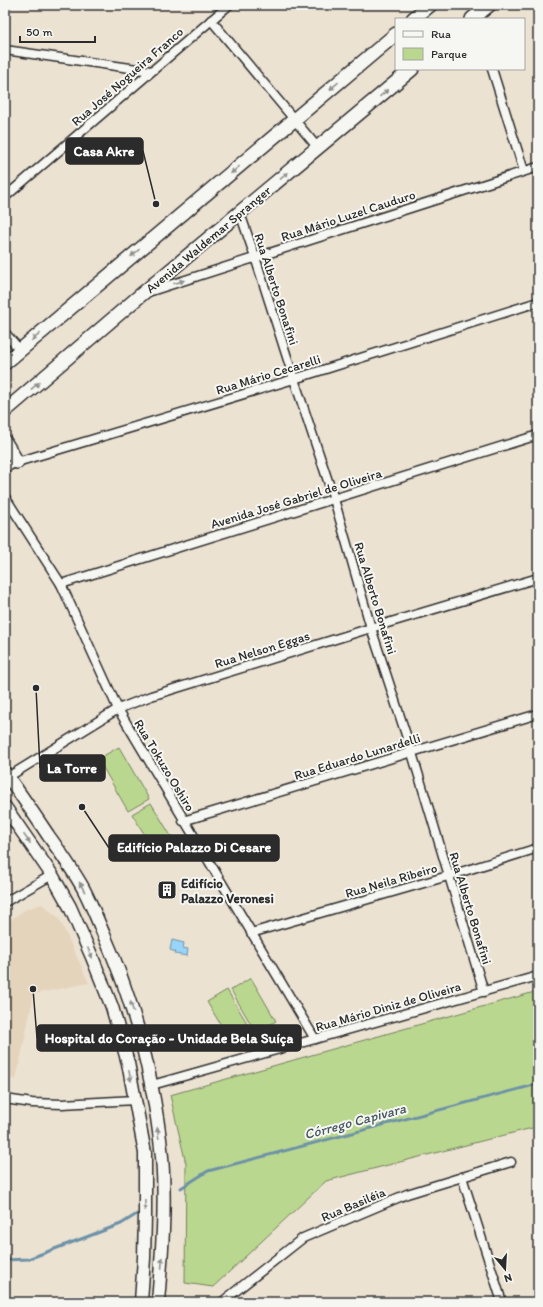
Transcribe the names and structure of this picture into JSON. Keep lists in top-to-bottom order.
{
  "streets": {
    "main road": ["Avenida Waldemar Spranger"],
    "street": [
      "Rua José Nogueira Franco",
      "Rua Mário Luzel Cauduro",
      "Rua Alberto Bonafini",
      "Rua Mário Cecarelli",
      "Avenida José Gabriel de Oliveira",
      "Rua Nelson Eggas",
      "Rua Eduardo Lunardelli",
      "Rua Tokuzo Oshiro",
      "Rua Neila Ribeiro",
      "Rua Mário Diniz de Oliveira",
      "Rua Basiléia"
    ]
  },
  "crossings": [
    ["Rua Mário Luzel Cauduro", "Avenida Waldemar Spranger"],
    ["Rua Mário Luzel Cauduro", "Rua Alberto Bonafini"],
    ["Avenida Waldemar Spranger", "Rua Alberto Bonafini"],
    ["Rua Alberto Bonafini", "Rua Mário Cecarelli"],
    ["Rua Alberto Bonafini", "Avenida José Gabriel de Oliveira"],
    ["Rua Alberto Bonafini", "Rua Nelson Eggas"],
    ["Rua Alberto Bonafini", "Rua Eduardo Lunardelli"],
    ["Rua Alberto Bonafini", "Rua Neila Ribeiro"],
    ["Rua Alberto Bonafini", "Rua Mário Diniz de Oliveira"],
    ["Avenida José Gabriel de Oliveira", "Rua Tokuzo Oshiro"],
    ["Rua Nelson Eggas", "Rua Tokuzo Oshiro"],
    ["Rua Eduardo Lunardelli", "Rua Tokuzo Oshiro"],
    ["Rua Tokuzo Oshiro", "Rua Neila Ribeiro"],
    ["Rua Tokuzo Oshiro", "Rua Mário Diniz de Oliveira"]
  ],
  "water": ["Córrego Capivara"],
  "places": {
    "other": [
      "Casa Akre",
      "La Torre",
      "Edifício Palazzo Di Cesare",
      "Hospital do Coração - Unidade Bela Suíça"
    ],
    "building": ["Edifício Palazzo Veronesi"]
  },
  "legend": ["Rua", "Parque"],
  "scale_bar": "50 m",
  "north": "bottom"
}
